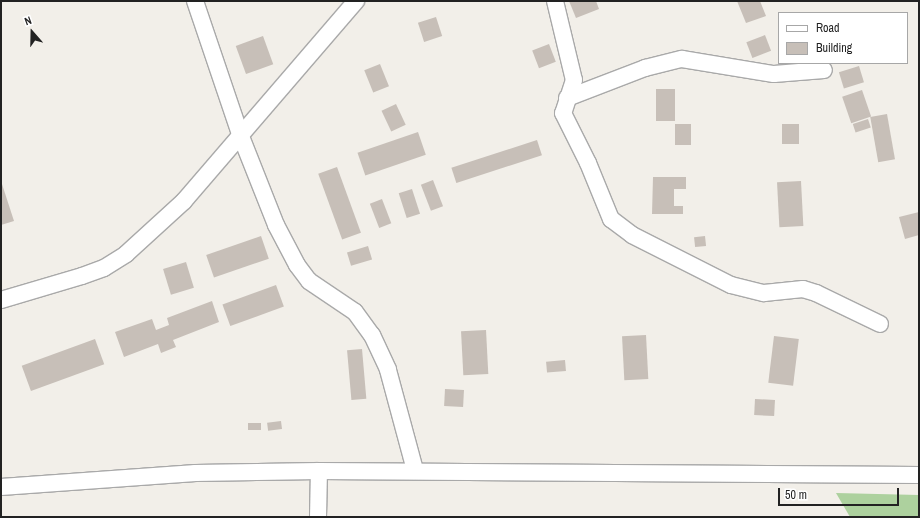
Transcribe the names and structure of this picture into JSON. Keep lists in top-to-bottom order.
{
  "legend": ["Road", "Building"],
  "scale_bar": "50 m",
  "north": "top"
}
